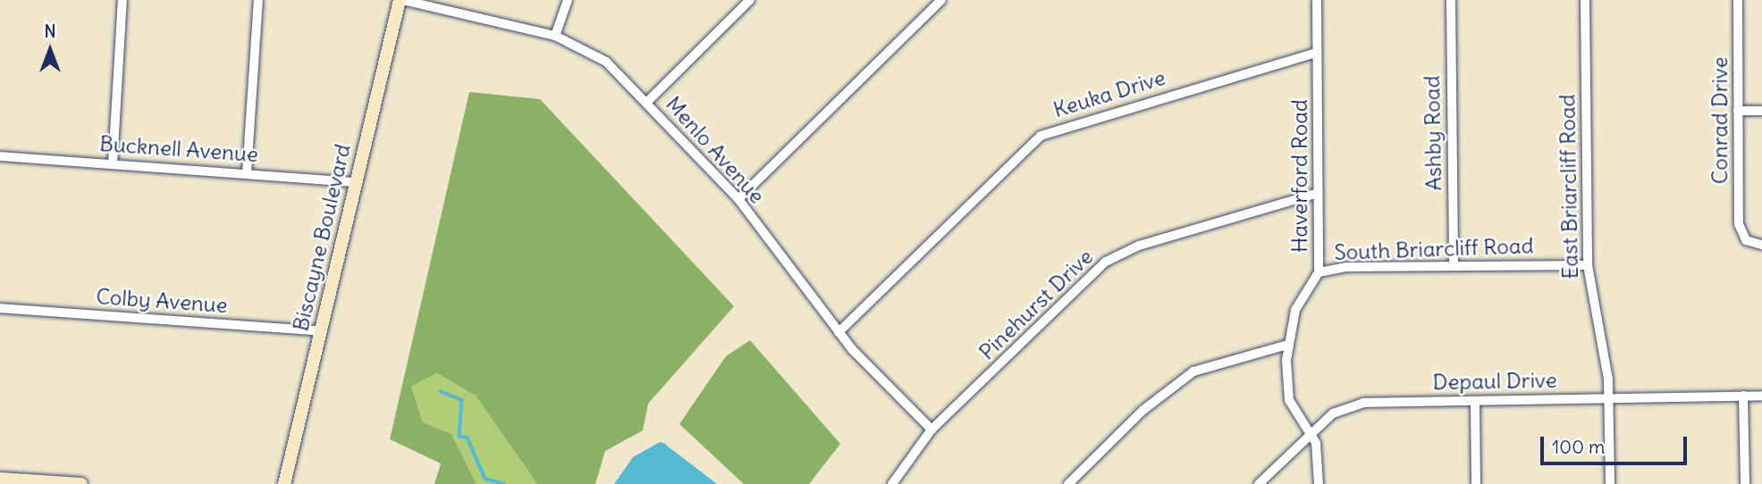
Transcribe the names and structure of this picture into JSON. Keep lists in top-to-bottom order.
{
  "streets": {
    "street": [
      "Keuka Drive",
      "Conrad Drive",
      "Ashby Road",
      "Bucknell Avenue",
      "Menlo Avenue",
      "Haverford Road",
      "East Briarcliff Road",
      "Biscayne Boulevard",
      "South Briarcliff Road",
      "Colby Avenue",
      "Pinehurst Drive",
      "Depaul Drive"
    ]
  },
  "crossings": [
    ["Keuka Drive", "Menlo Avenue"],
    ["Keuka Drive", "Haverford Road"],
    ["Ashby Road", "South Briarcliff Road"],
    ["Bucknell Avenue", "Biscayne Boulevard"],
    ["Menlo Avenue", "Biscayne Boulevard"],
    ["Menlo Avenue", "Pinehurst Drive"],
    ["Haverford Road", "South Briarcliff Road"],
    ["Haverford Road", "Pinehurst Drive"],
    ["Haverford Road", "Depaul Drive"],
    ["East Briarcliff Road", "South Briarcliff Road"],
    ["East Briarcliff Road", "Depaul Drive"],
    ["Biscayne Boulevard", "Colby Avenue"]
  ],
  "scale_bar": "100 m",
  "north": "top"
}
